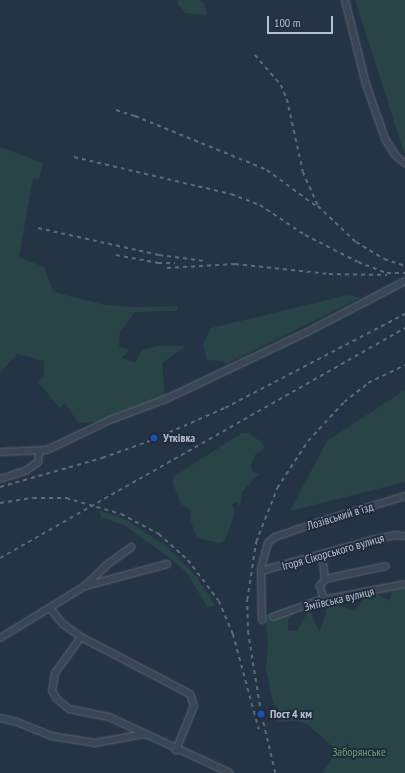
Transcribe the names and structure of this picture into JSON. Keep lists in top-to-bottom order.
{
  "streets": {
    "street": ["Лозівський в'їзд", "Ігоря Сікорського вулиця", "Зміївська вулиця"]
  },
  "crossings": [
    ["Лозівський в'їзд", "Ігоря Сікорського вулиця"]
  ],
  "parks": ["Заборянське"],
  "places": ["Уткiвка", "Пост 4 км"],
  "scale_bar": "100 m"
}
